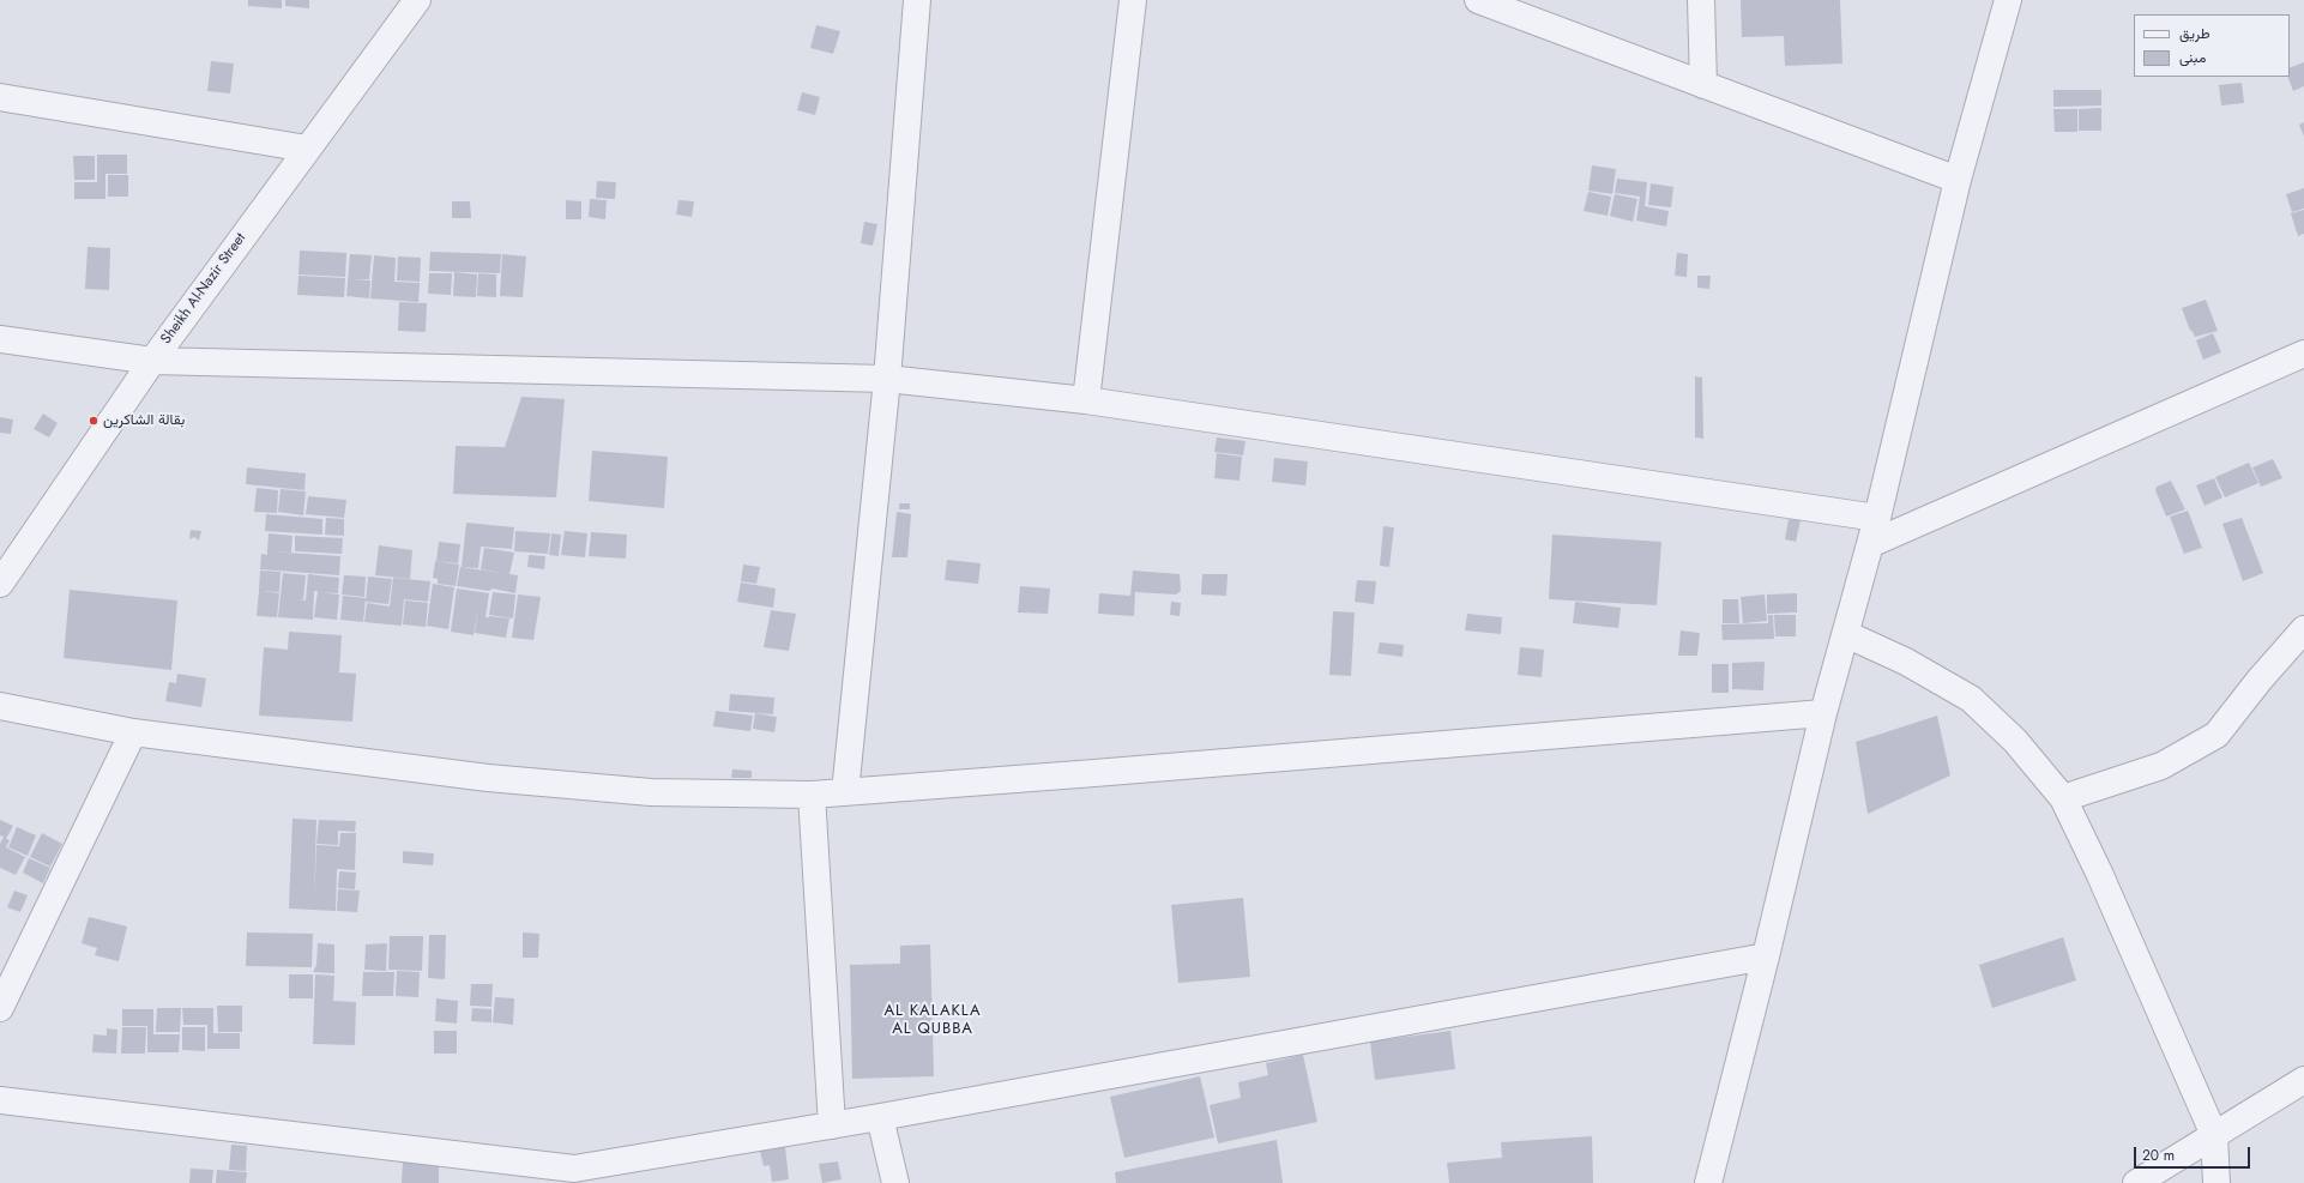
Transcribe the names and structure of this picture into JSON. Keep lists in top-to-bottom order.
{
  "streets": {
    "street": ["Sheikh Al-Nazir Street"]
  },
  "districts": ["AL KALAKLA AL QUBBA"],
  "places": ["بقالة الشاكرين"],
  "legend": ["طريق", "مبنى"],
  "scale_bar": "20 m"
}
